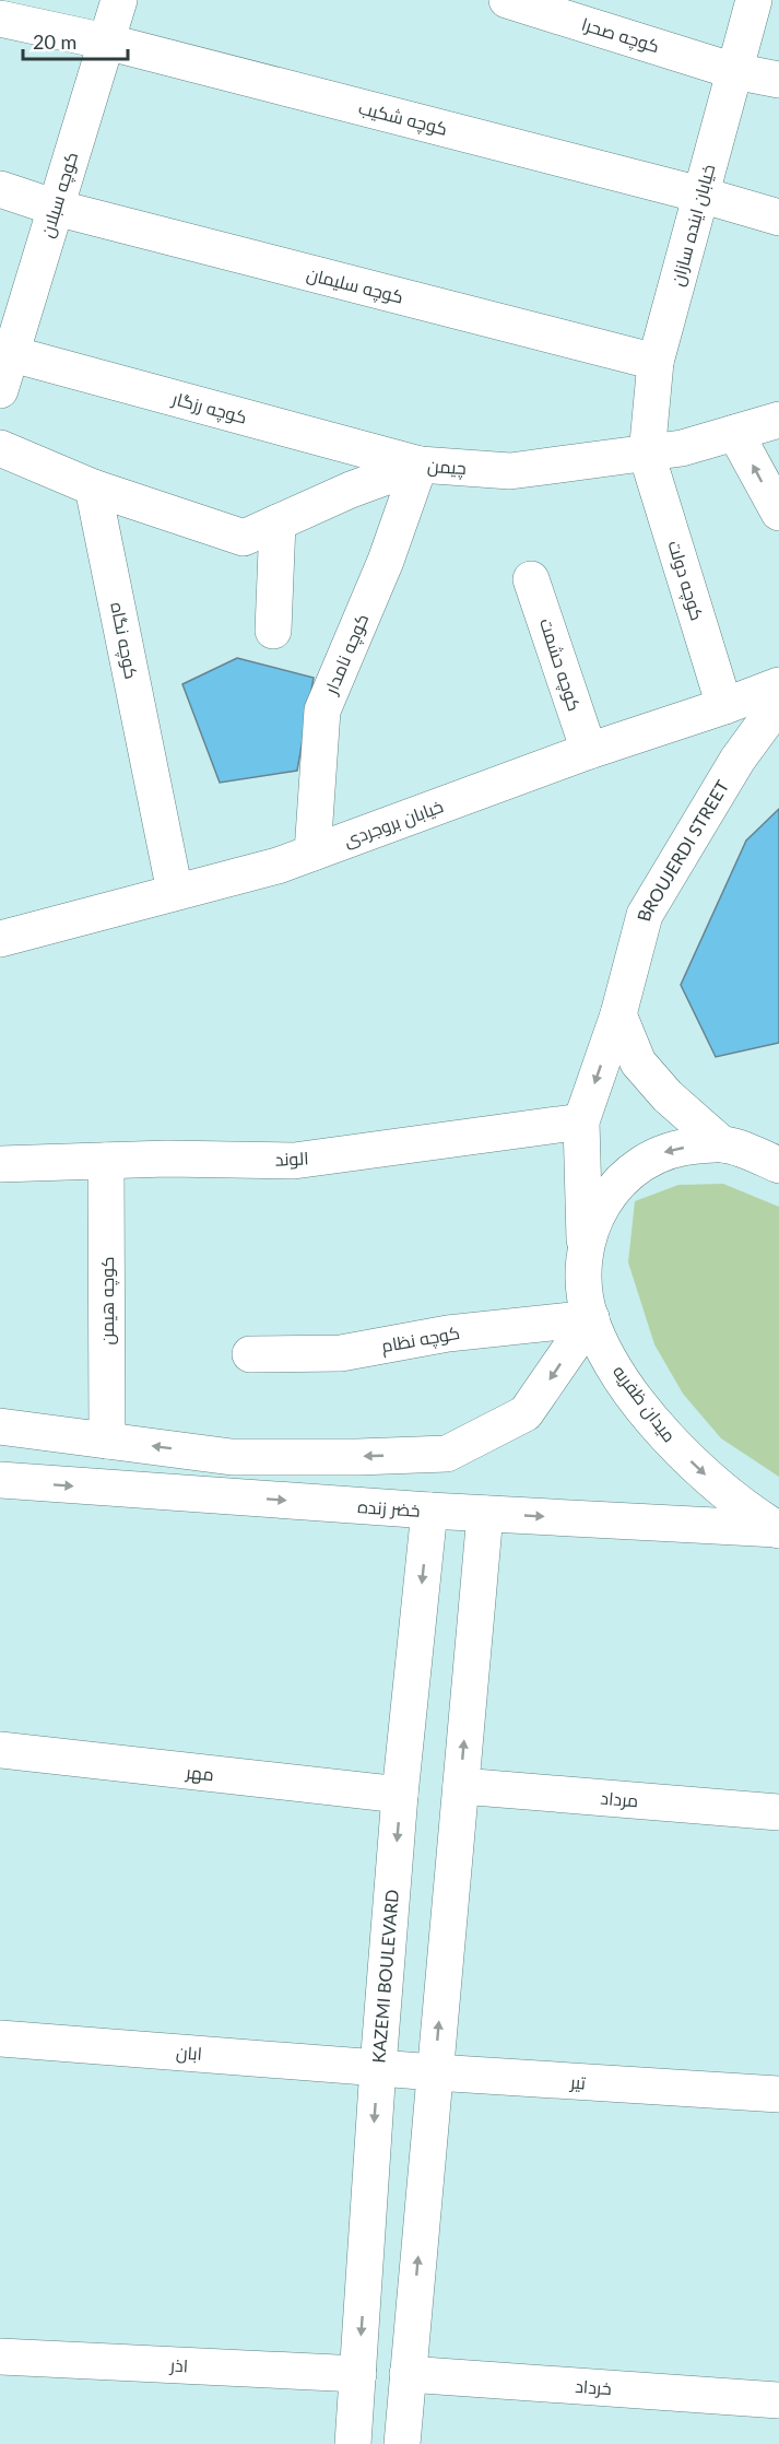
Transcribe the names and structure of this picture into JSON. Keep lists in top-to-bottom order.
{
  "streets": {
    "street": [
      "کوچه صحرا",
      "کوچه شکیب",
      "کوچه سبلان",
      "خیابان اینده سازان",
      "کوچه سلیمان",
      "کوچه رزگار",
      "چیمن",
      "کوچه دولت",
      "کوچه نگاه",
      "کوچه نامدار",
      "کوچه حشمت",
      "خیابان بروجردی",
      "BROUJERDI STREET",
      "الوند",
      "کوچه هیمن",
      "کوچه نظام",
      "میدان ظفریه",
      "خضر زنده",
      "مهر",
      "مرداد",
      "KAZEMI BOULEVARD",
      "ابان",
      "تیر",
      "اذر",
      "خرداد"
    ]
  },
  "crossings": [
    ["کوچه صحرا", "خیابان اینده سازان"],
    ["کوچه شکیب", "کوچه سبلان"],
    ["کوچه شکیب", "خیابان اینده سازان"],
    ["کوچه سبلان", "کوچه سلیمان"],
    ["کوچه سبلان", "کوچه رزگار"],
    ["خیابان اینده سازان", "کوچه سلیمان"],
    ["خیابان اینده سازان", "چیمن"],
    ["خیابان اینده سازان", "کوچه دولت"],
    ["کوچه رزگار", "چیمن"],
    ["کوچه رزگار", "کوچه نامدار"],
    ["چیمن", "کوچه دولت"],
    ["چیمن", "کوچه نگاه"],
    ["چیمن", "کوچه نامدار"],
    ["کوچه دولت", "خیابان بروجردی"],
    ["کوچه نگاه", "خیابان بروجردی"],
    ["کوچه نامدار", "خیابان بروجردی"],
    ["کوچه حشمت", "خیابان بروجردی"],
    ["BROUJERDI STREET", "الوند"],
    ["الوند", "کوچه هیمن"],
    ["کوچه نظام", "میدان ظفریه"],
    ["میدان ظفریه", "خضر زنده"],
    ["خضر زنده", "KAZEMI BOULEVARD"],
    ["مهر", "KAZEMI BOULEVARD"],
    ["KAZEMI BOULEVARD", "ابان"],
    ["KAZEMI BOULEVARD", "تیر"],
    ["KAZEMI BOULEVARD", "اذر"],
    ["ابان", "تیر"]
  ],
  "one_way": ["خضر زنده"],
  "scale_bar": "20 m"
}
